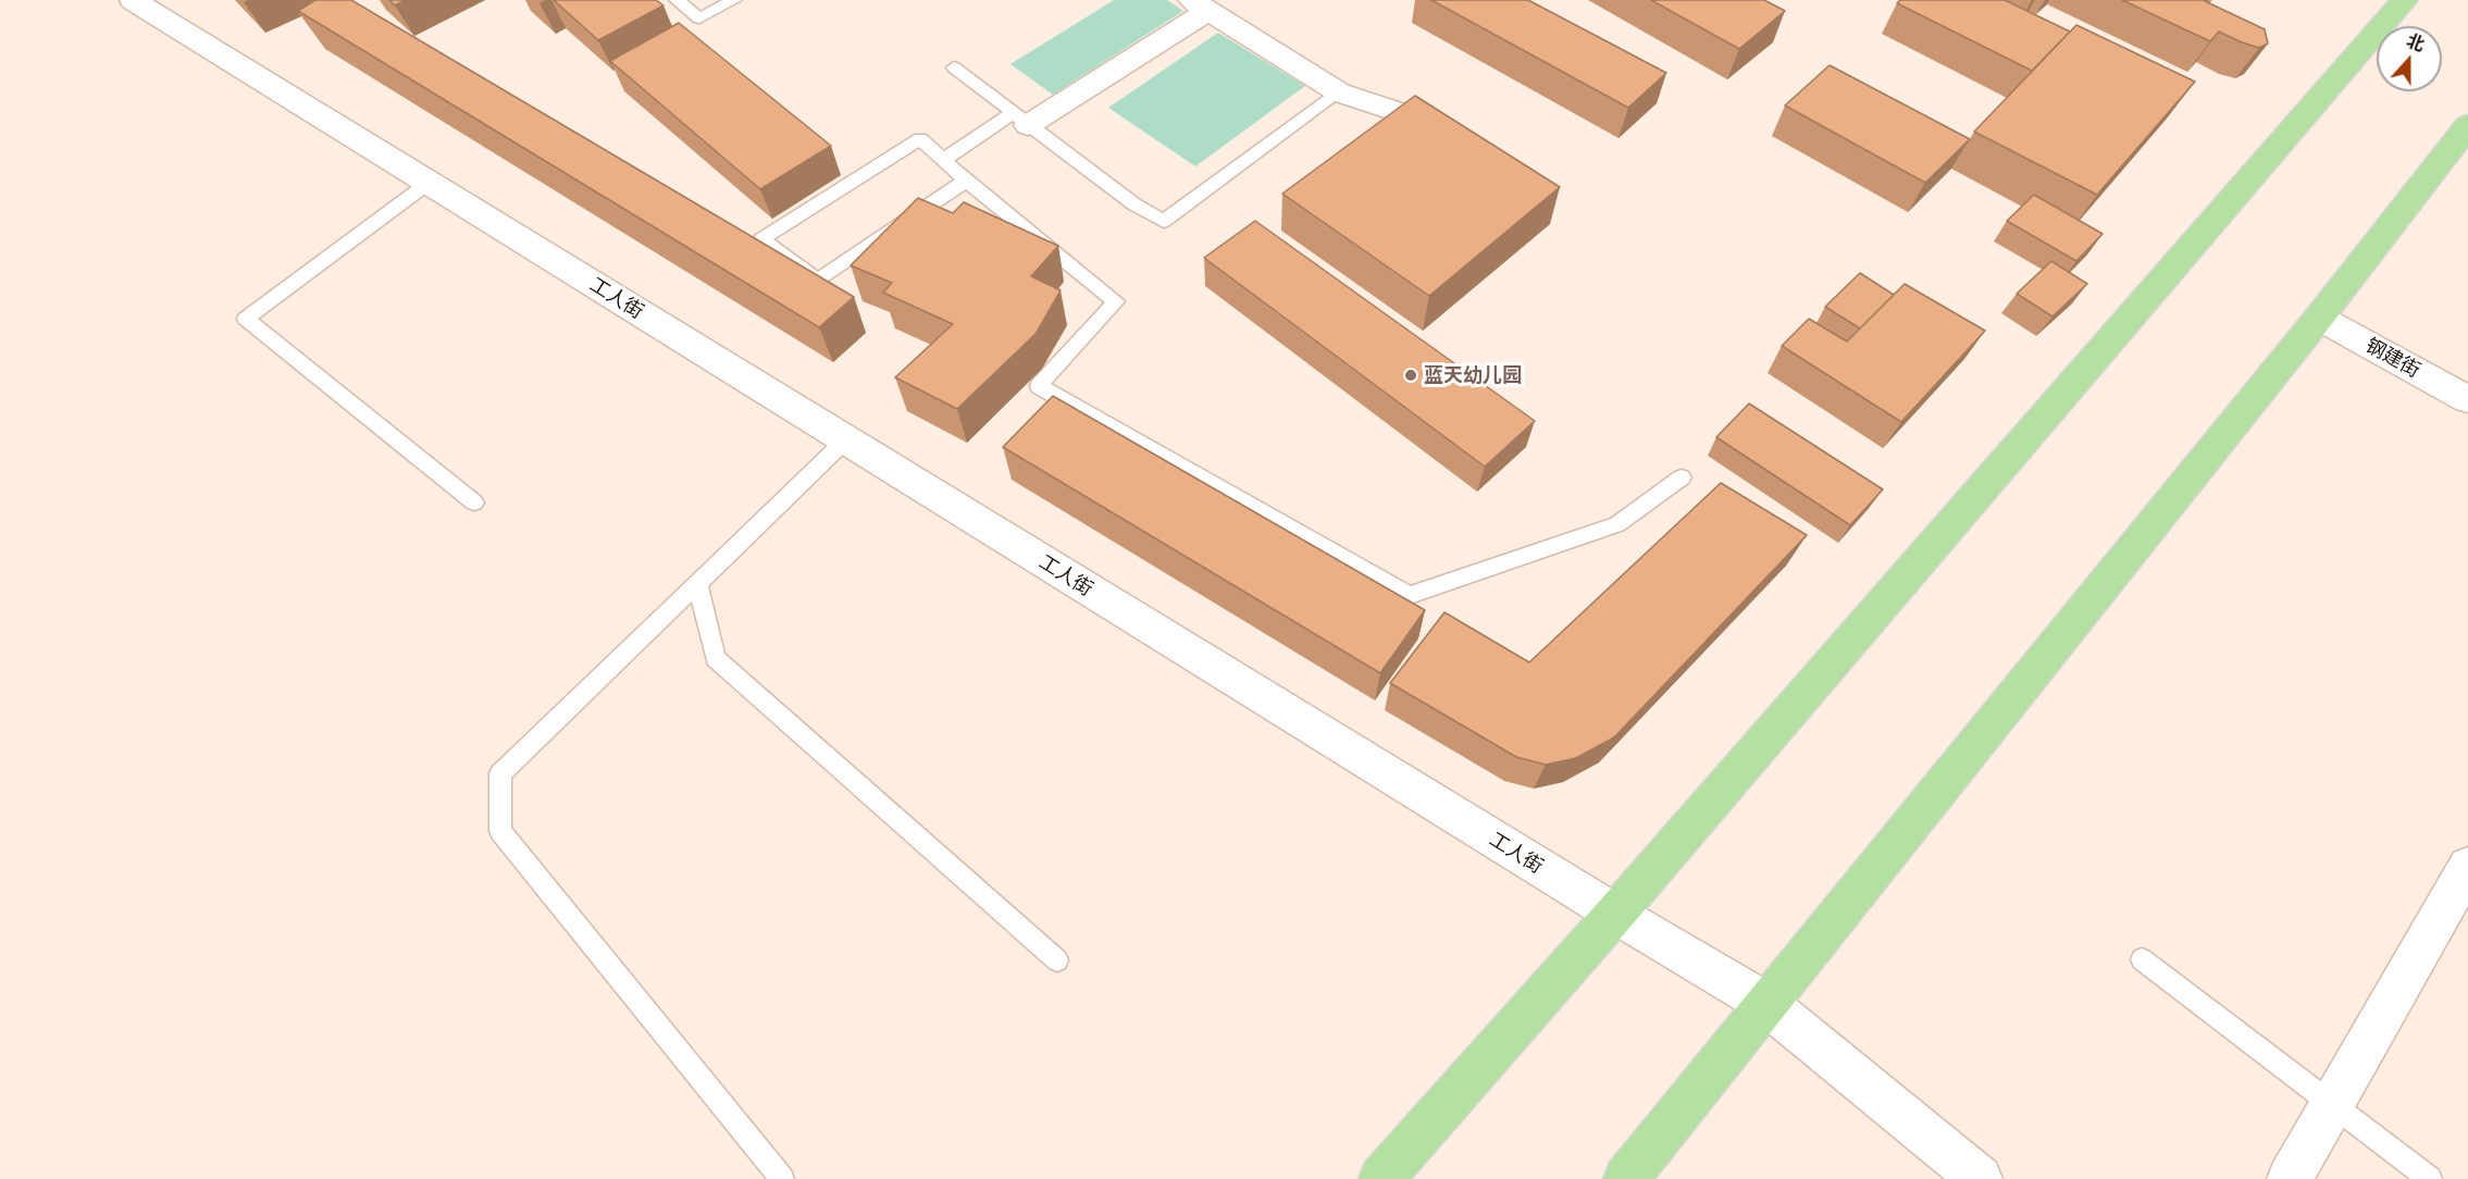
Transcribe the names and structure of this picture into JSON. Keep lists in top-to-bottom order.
{
  "streets": {
    "street": ["工人街", "钢建街"]
  },
  "places": ["蓝天幼儿园"],
  "north": "top"
}
